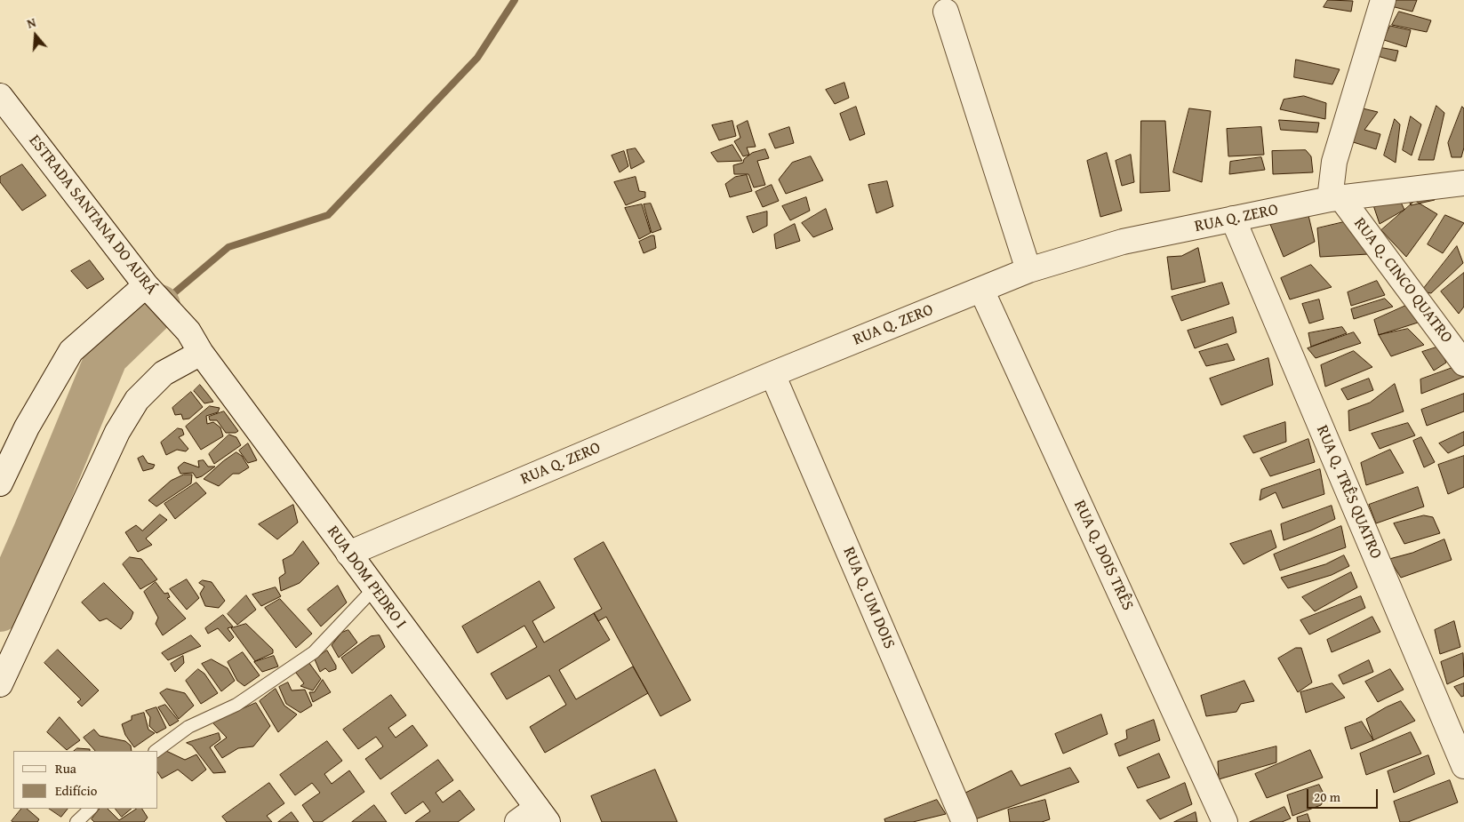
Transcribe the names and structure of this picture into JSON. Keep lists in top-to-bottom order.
{
  "streets": {
    "street": [
      "ESTRADA SANTANA DO AURÁ",
      "RUA Q. ZERO",
      "RUA Q. CINCO QUATRO",
      "RUA Q. TRÊS QUATRO",
      "RUA Q. DOIS TRÊS",
      "RUA DOM PEDRO I",
      "RUA Q. UM DOIS"
    ]
  },
  "crossings": [
    ["ESTRADA SANTANA DO AURÁ", "RUA DOM PEDRO I"],
    ["RUA Q. ZERO", "RUA Q. CINCO QUATRO"],
    ["RUA Q. ZERO", "RUA Q. TRÊS QUATRO"],
    ["RUA Q. ZERO", "RUA Q. DOIS TRÊS"],
    ["RUA Q. ZERO", "RUA DOM PEDRO I"],
    ["RUA Q. ZERO", "RUA Q. UM DOIS"]
  ],
  "legend": ["Rua", "Edifício"],
  "scale_bar": "20 m",
  "north": "top"
}
